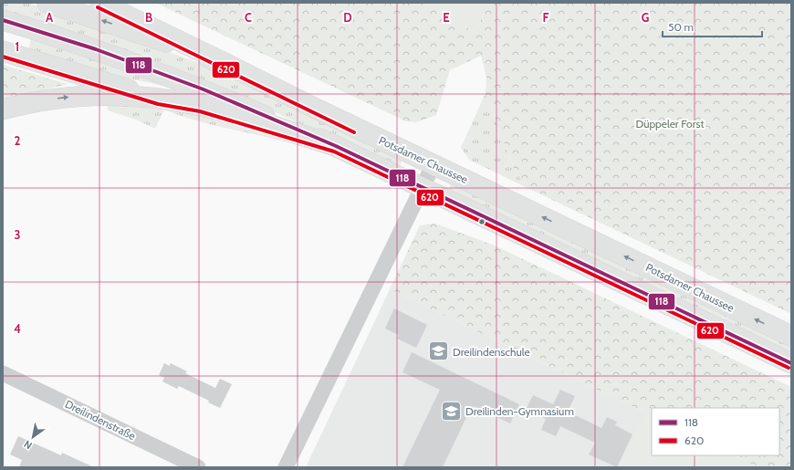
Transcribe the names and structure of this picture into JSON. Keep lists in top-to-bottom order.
{
  "streets": {
    "main road": ["Potsdamer Chaussee"],
    "street": ["Dreilindenstraße"]
  },
  "parks": ["Düppeler Forst"],
  "places": {
    "school or university": ["Dreilindenschule", "Dreilinden-Gymnasium"]
  },
  "lines": ["transit line 620", "transit line 118"],
  "legend": ["118", "620"],
  "scale_bar": "50 m",
  "north": "bottom left",
  "grid": {
    "columns": [
      "A",
      "B",
      "C",
      "D",
      "E",
      "F",
      "G"
    ],
    "rows": [
      "1",
      "2",
      "3",
      "4"
    ]
  }
}
